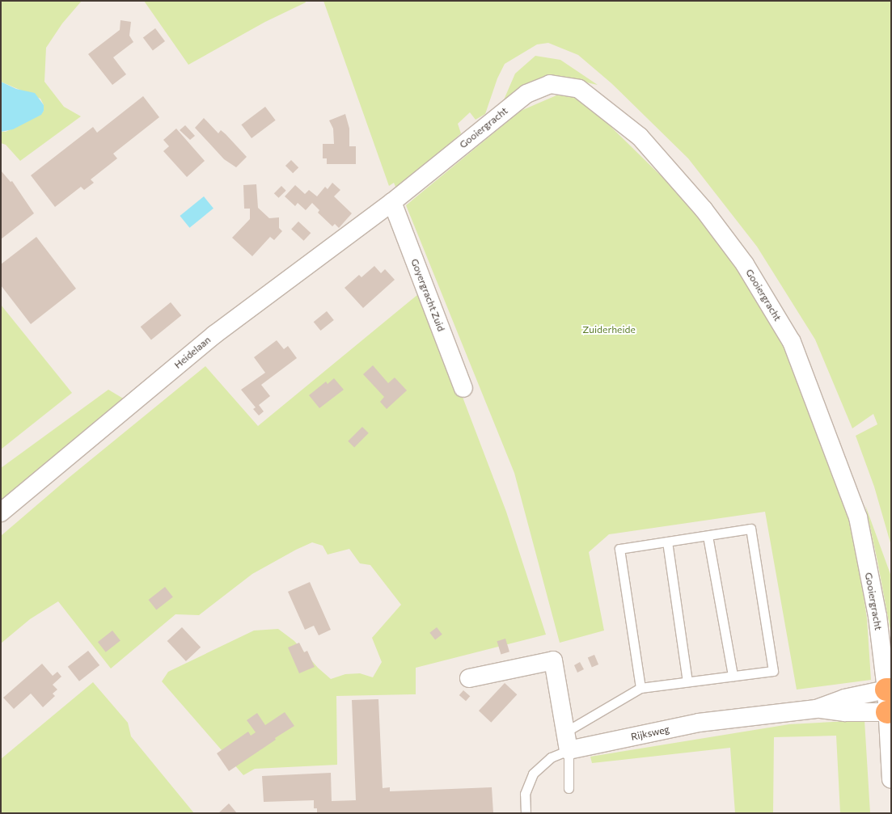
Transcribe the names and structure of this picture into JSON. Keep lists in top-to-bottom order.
{
  "streets": {
    "street": [
      "Gooiergracht",
      "Goyergracht Zuid",
      "Heidelaan",
      "Rijksweg"
    ]
  },
  "crossings": [
    ["Gooiergracht", "Goyergracht Zuid"],
    ["Gooiergracht", "Heidelaan"],
    ["Goyergracht Zuid", "Heidelaan"]
  ],
  "parks": ["Zuiderheide"]
}
